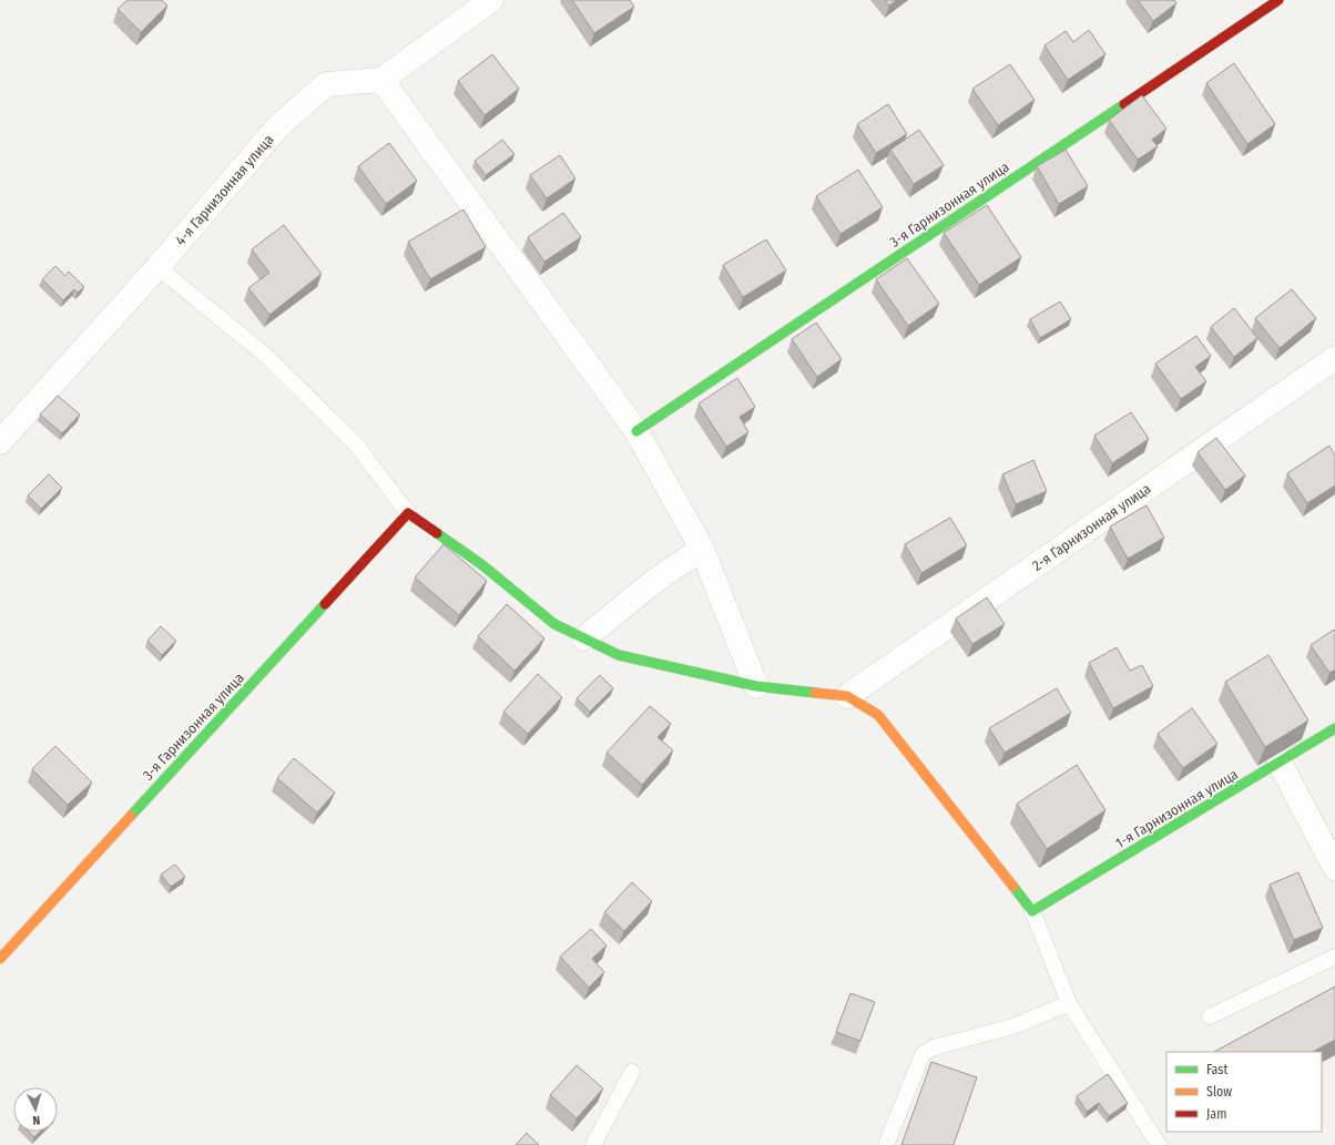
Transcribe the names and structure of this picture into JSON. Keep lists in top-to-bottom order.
{
  "streets": {
    "street": [
      "4-я Гарнизонная улица",
      "3-я Гарнизонная улица",
      "2-я Гарнизонная улица",
      "1-я Гарнизонная улица"
    ]
  },
  "legend": ["Fast", "Slow", "Jam"],
  "north": "bottom"
}
